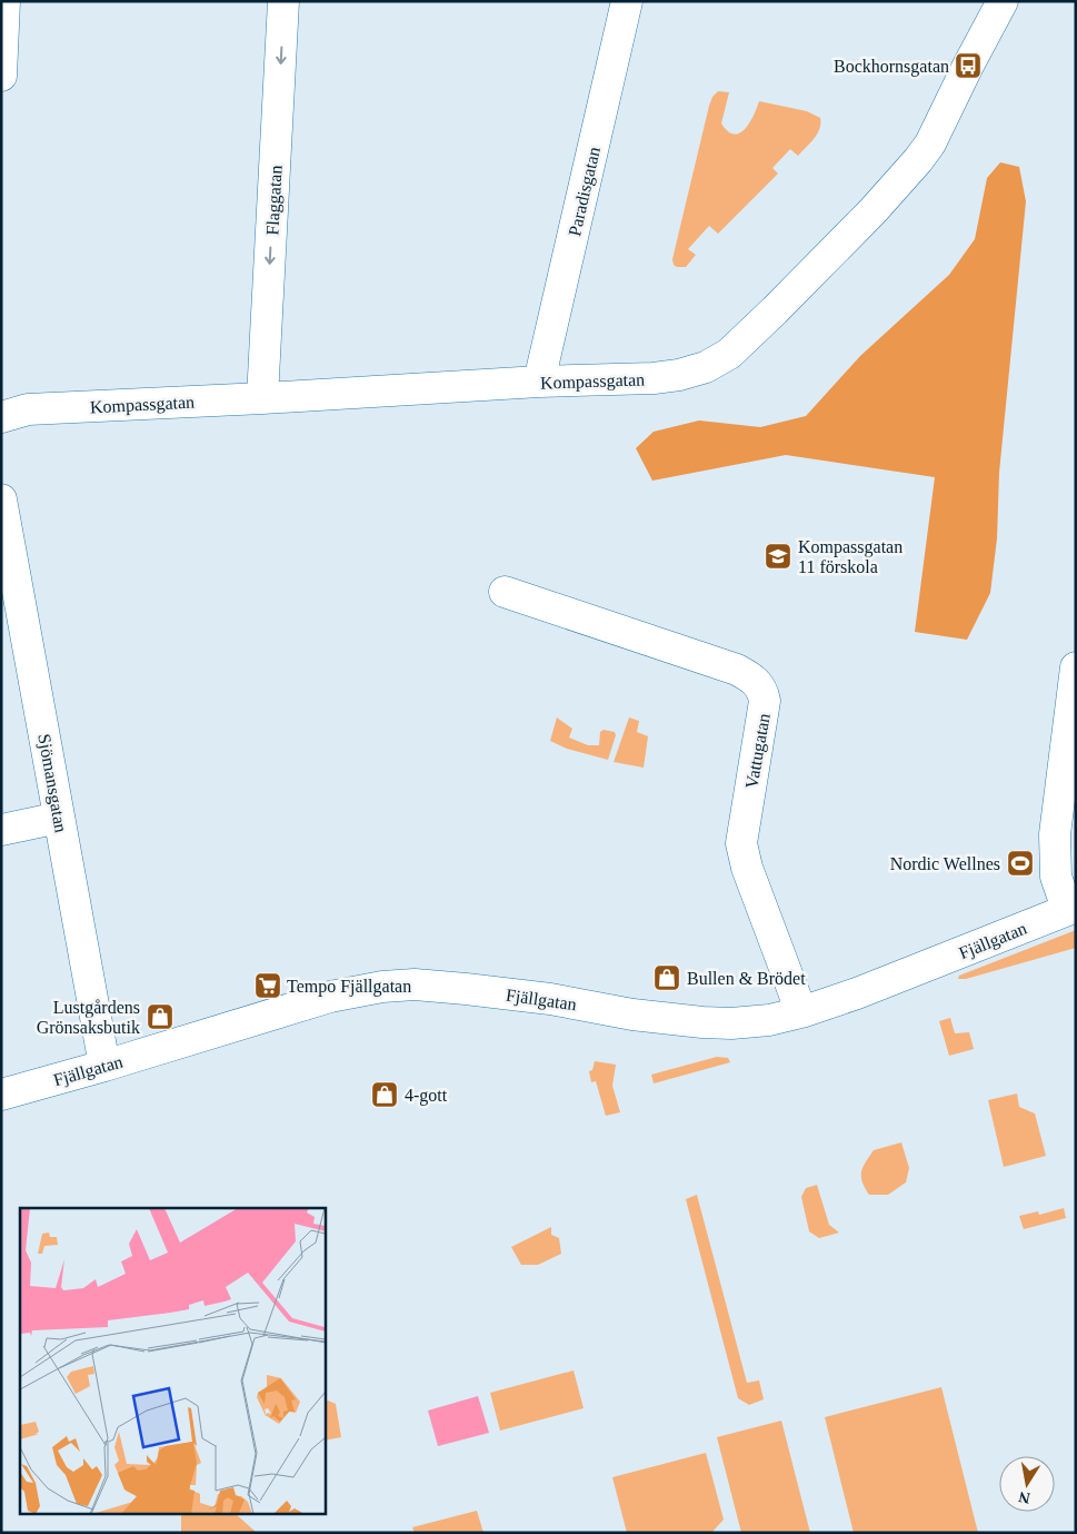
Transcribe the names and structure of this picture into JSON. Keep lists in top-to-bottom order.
{
  "streets": {
    "street": [
      "Paradisgatan",
      "Flaggatan",
      "Kompassgatan",
      "Vattugatan",
      "Sjömansgatan",
      "Fjällgatan"
    ]
  },
  "crossings": [
    ["Paradisgatan", "Kompassgatan"],
    ["Flaggatan", "Kompassgatan"],
    ["Vattugatan", "Fjällgatan"],
    ["Sjömansgatan", "Fjällgatan"]
  ],
  "one_way": ["Flaggatan"],
  "places": {
    "bus stop": ["Bockhornsgatan"],
    "school or university": ["Kompassgatan 11 förskola"],
    "sports": ["Nordic Wellnes"],
    "shop": ["Bullen & Brödet", "Lustgårdens Grönsaksbutik", "4-gott"],
    "supermarket": ["Tempo Fjällgatan"]
  },
  "north": "bottom"
}
